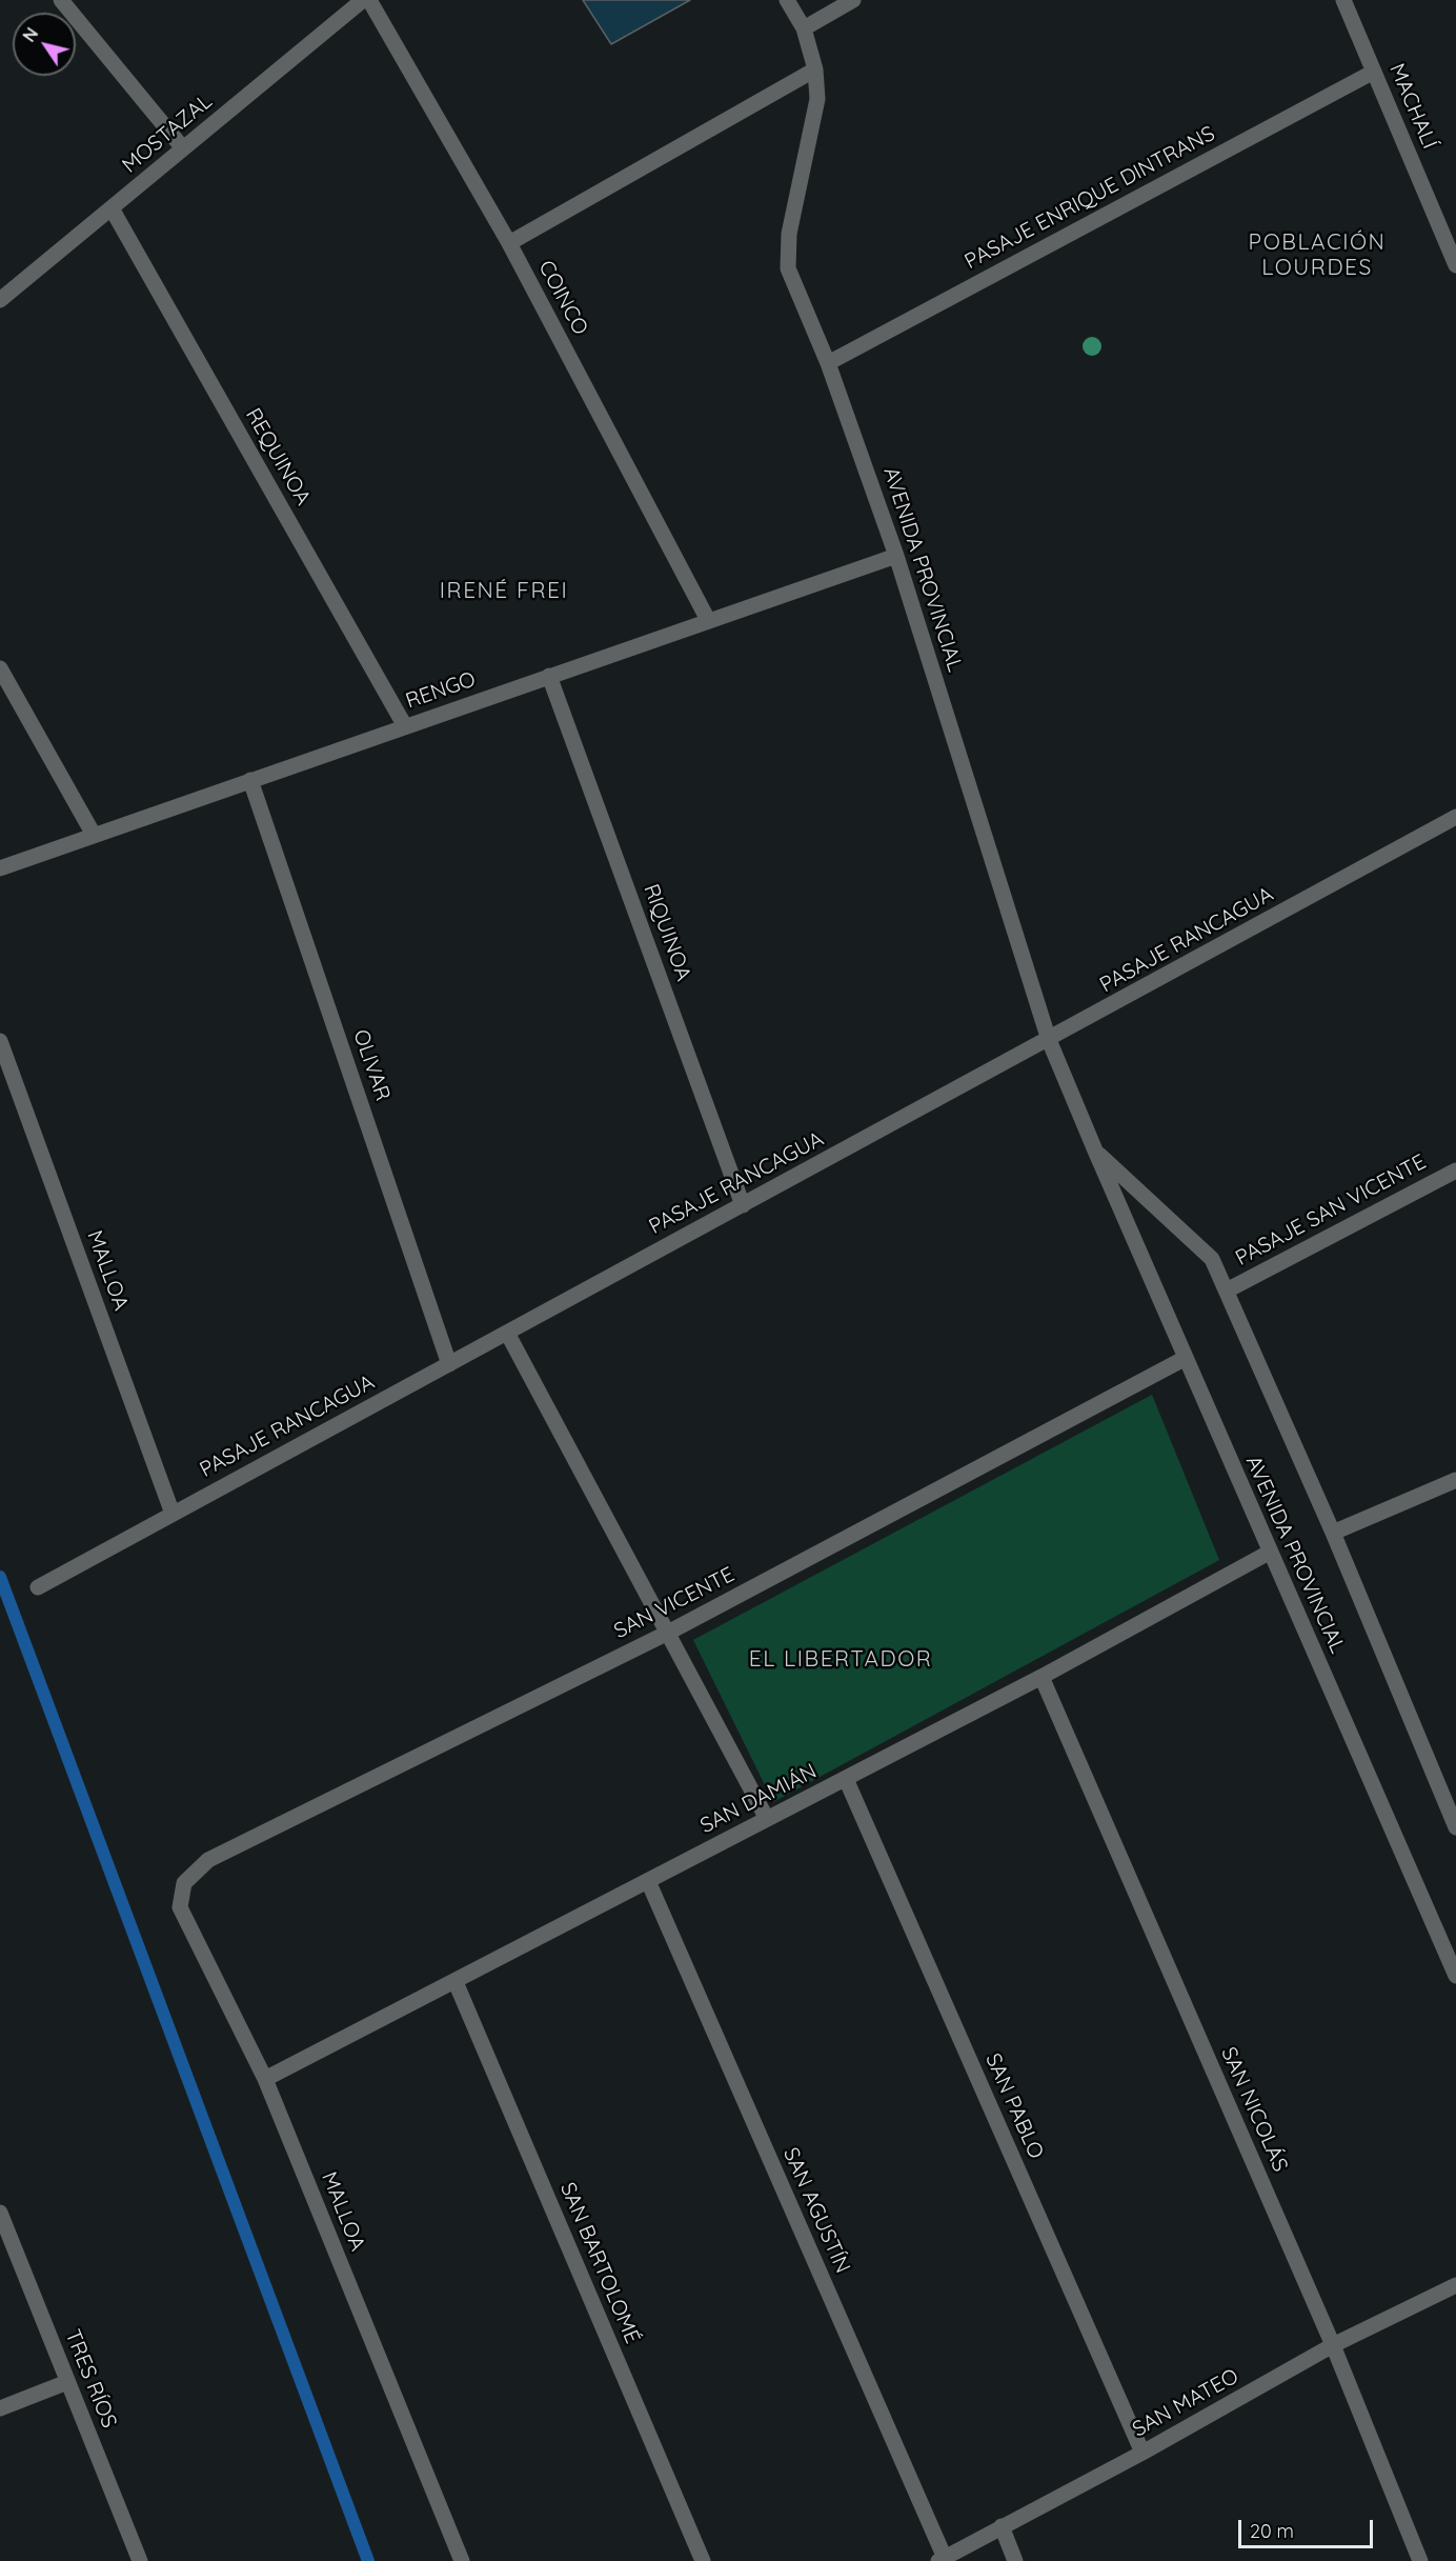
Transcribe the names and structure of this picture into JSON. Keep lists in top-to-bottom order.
{
  "streets": {
    "street": [
      "MACHALÍ",
      "MOSTAZAL",
      "PASAJE ENRIQUE DINTRANS",
      "COINCO",
      "REQUINOA",
      "AVENIDA PROVINCIAL",
      "RENGO",
      "RIQUINOA",
      "PASAJE RANCAGUA",
      "OLIVAR",
      "PASAJE SAN VICENTE",
      "MALLOA",
      "SAN VICENTE",
      "SAN DAMIÁN",
      "SAN PABLO",
      "SAN NICOLÁS",
      "SAN AGUSTÍN",
      "SAN BARTOLOMÉ",
      "TRES RÍOS",
      "SAN MATEO"
    ]
  },
  "crossings": [
    ["MACHALÍ", "PASAJE ENRIQUE DINTRANS"],
    ["MOSTAZAL", "REQUINOA"],
    ["PASAJE ENRIQUE DINTRANS", "AVENIDA PROVINCIAL"],
    ["COINCO", "RENGO"],
    ["REQUINOA", "RENGO"],
    ["AVENIDA PROVINCIAL", "RENGO"],
    ["AVENIDA PROVINCIAL", "PASAJE RANCAGUA"],
    ["AVENIDA PROVINCIAL", "PASAJE SAN VICENTE"],
    ["AVENIDA PROVINCIAL", "SAN VICENTE"],
    ["AVENIDA PROVINCIAL", "SAN DAMIÁN"],
    ["RENGO", "RIQUINOA"],
    ["RENGO", "OLIVAR"],
    ["RIQUINOA", "PASAJE RANCAGUA"],
    ["PASAJE RANCAGUA", "OLIVAR"],
    ["PASAJE RANCAGUA", "MALLOA"],
    ["MALLOA", "SAN VICENTE"],
    ["MALLOA", "SAN DAMIÁN"],
    ["SAN DAMIÁN", "SAN PABLO"],
    ["SAN DAMIÁN", "SAN NICOLÁS"],
    ["SAN DAMIÁN", "SAN AGUSTÍN"],
    ["SAN DAMIÁN", "SAN BARTOLOMÉ"],
    ["SAN PABLO", "SAN MATEO"],
    ["SAN NICOLÁS", "SAN MATEO"],
    ["SAN AGUSTÍN", "SAN MATEO"]
  ],
  "districts": ["POBLACIÓN LOURDES", "IRENÉ FREI", "EL LIBERTADOR"],
  "scale_bar": "20 m",
  "north": "top left"
}
